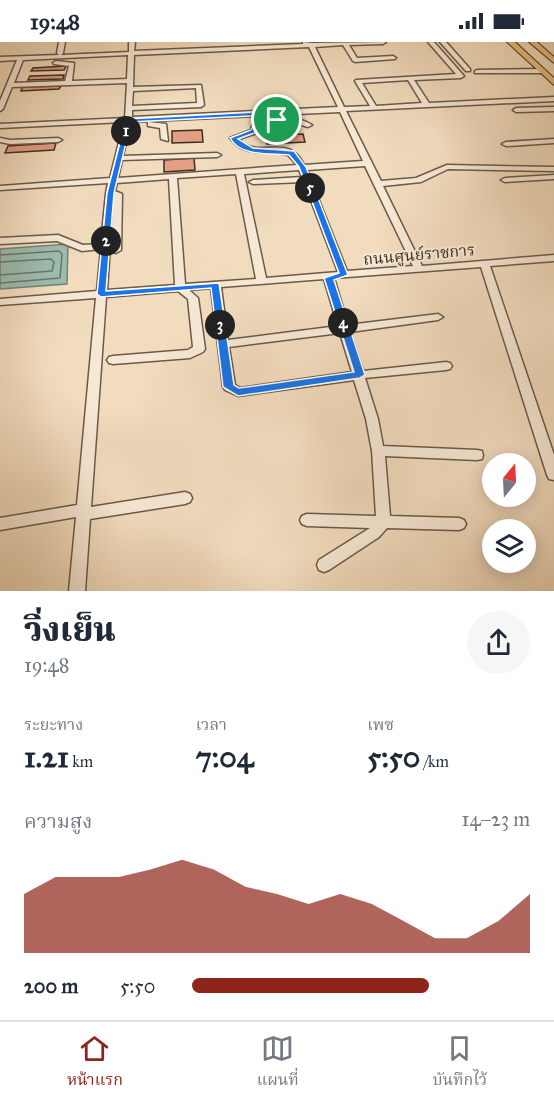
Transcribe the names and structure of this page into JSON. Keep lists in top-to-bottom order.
{
  "streets": {
    "street": ["ถนนศูนย์ราชการ"]
  },
  "north": "top",
  "page": {
    "status": "19:48",
    "pins": [
      "1",
      "5",
      "2",
      "4",
      "3"
    ],
    "heading": ["วิ่งเย็น", "19:48"],
    "stats": [
      ["ระยะทาง", "1.21 km"],
      ["เวลา", "7:04"],
      ["เพซ", "5:50 /km"]
    ],
    "chart": ["ความสูง", "14–23 m"],
    "list": [
      {
        "name": "200 m",
        "note": "5:50"
      }
    ],
    "tabs": ["หน้าแรก", "แผนที่", "บันทึกไว้"]
  }
}
